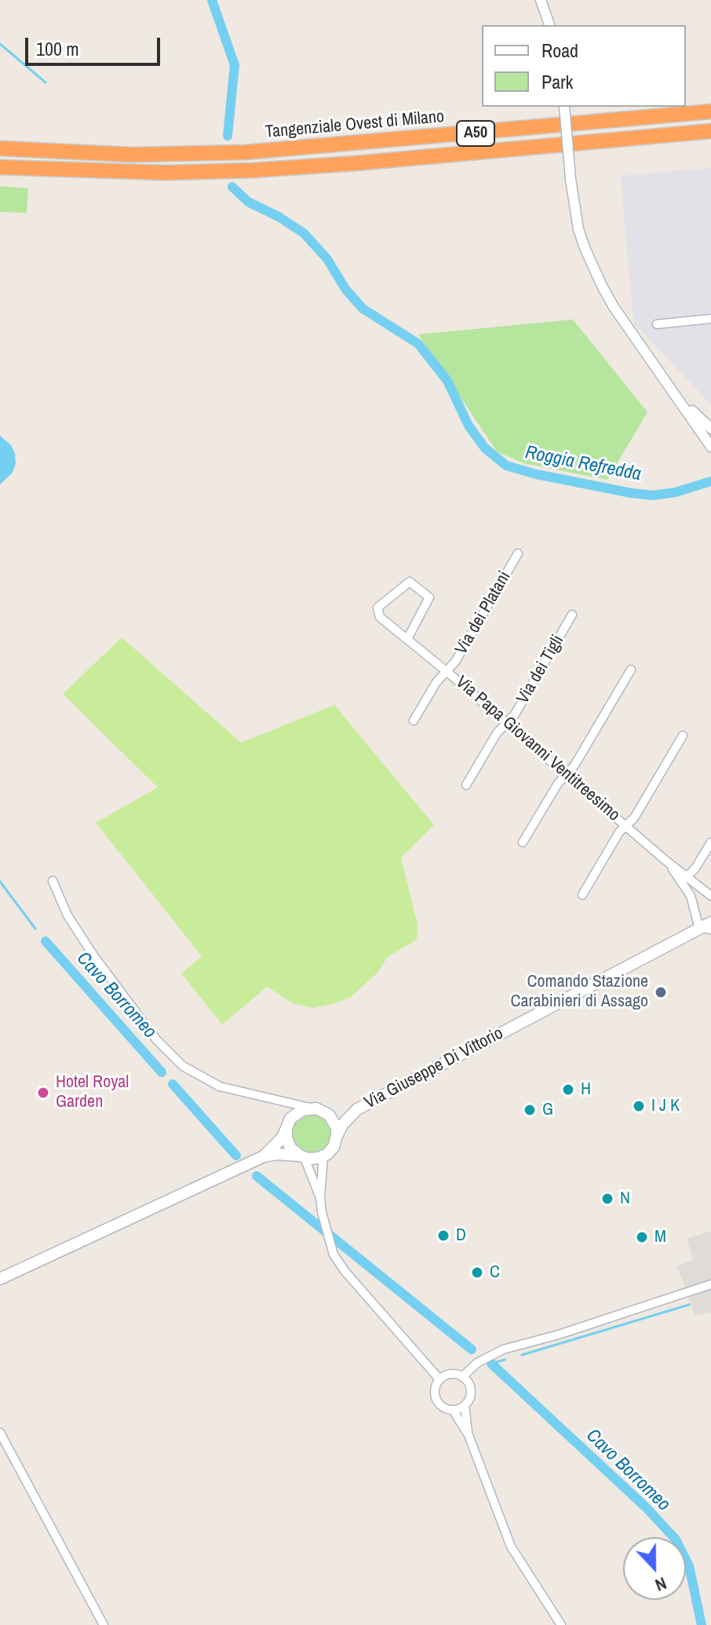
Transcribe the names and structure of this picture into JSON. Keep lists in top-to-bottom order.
{
  "streets": {
    "highway": ["Tangenziale Ovest di Milano", "A50"],
    "main road": ["Via Giuseppe Di Vittorio"],
    "street": ["Via dei Platani", "Via dei Tigli", "Via Papa Giovanni Ventitreesimo"]
  },
  "crossings": [
    ["Via dei Platani", "Via Papa Giovanni Ventitreesimo"],
    ["Via dei Tigli", "Via Papa Giovanni Ventitreesimo"],
    ["Via Papa Giovanni Ventitreesimo", "Via Giuseppe Di Vittorio"]
  ],
  "water": ["Roggia Refredda", "Cavo Borromeo"],
  "places": [
    "Comando Stazione Carabinieri di Assago",
    "H",
    "Hotel Royal Garden",
    "I J K",
    "G",
    "N",
    "D",
    "M",
    "C"
  ],
  "legend": ["Road", "Park"],
  "scale_bar": "100 m",
  "north": "bottom"
}
